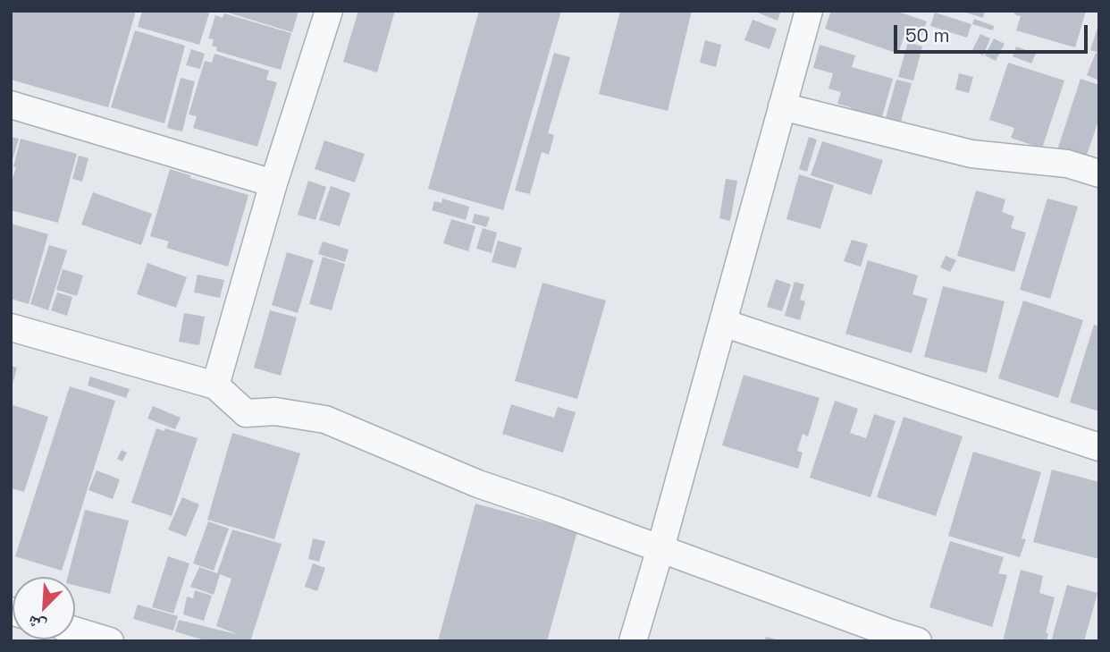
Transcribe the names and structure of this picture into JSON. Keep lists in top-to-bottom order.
{
  "scale_bar": "50 m",
  "north": "bottom left"
}
